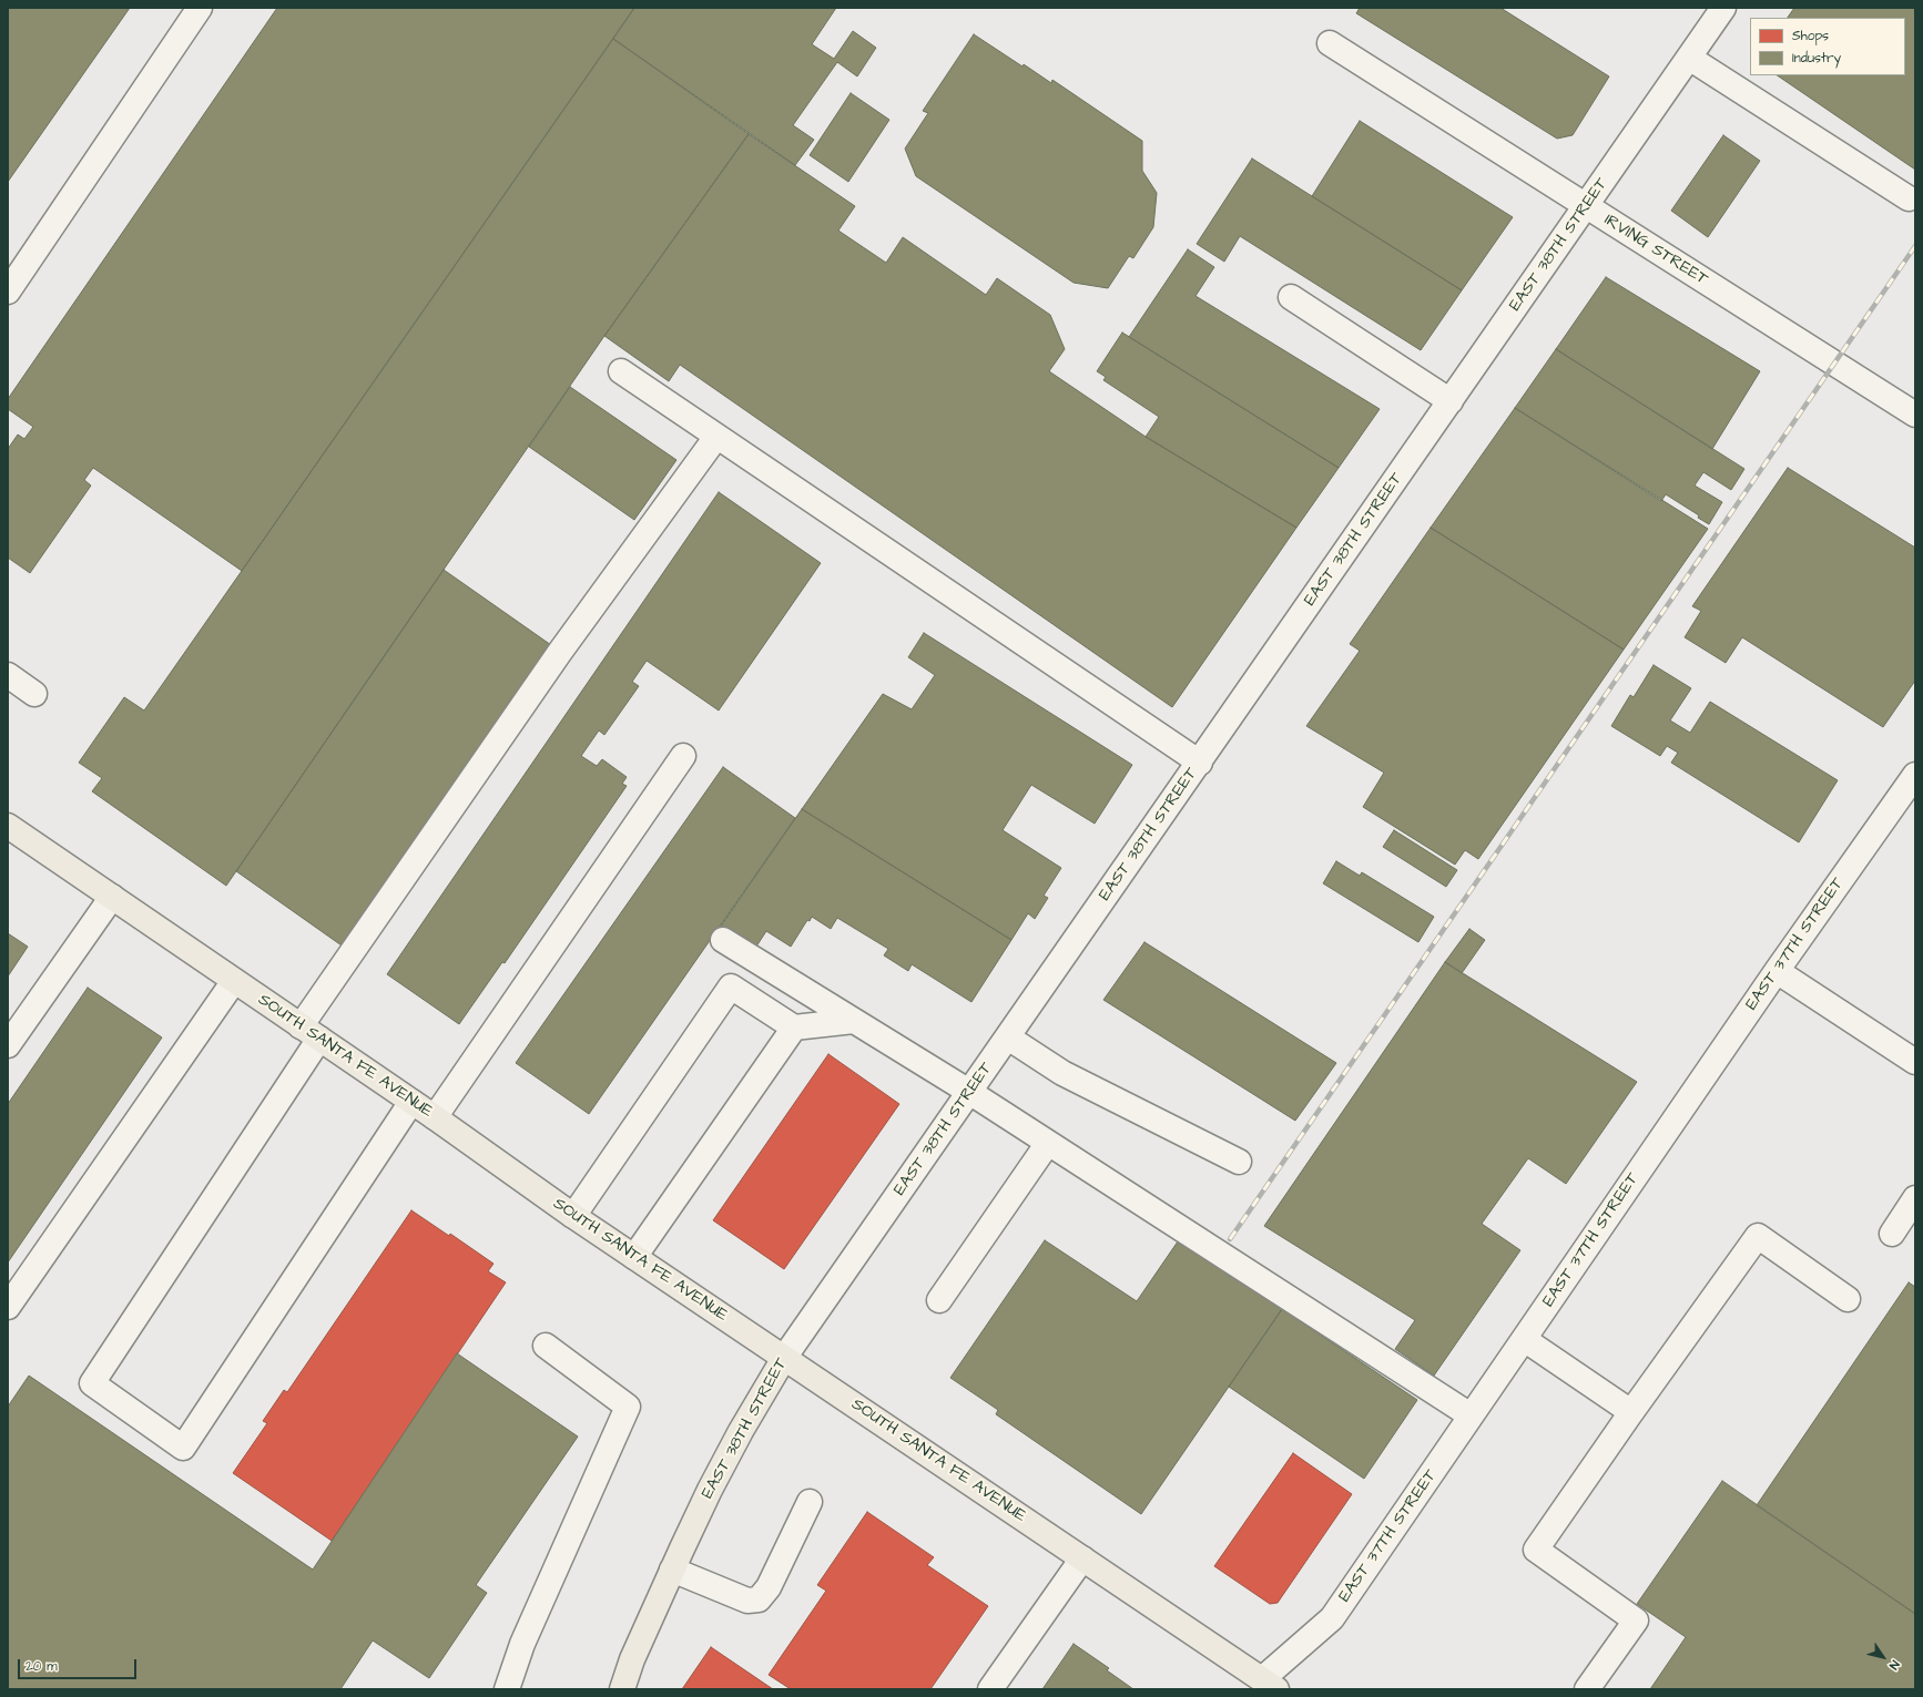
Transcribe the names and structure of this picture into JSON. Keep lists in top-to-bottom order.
{
  "streets": {
    "main road": ["EAST 38TH STREET", "SOUTH SANTA FE AVENUE"],
    "street": ["IRVING STREET", "EAST 37TH STREET"]
  },
  "crossings": [
    ["EAST 38TH STREET", "IRVING STREET"],
    ["EAST 38TH STREET", "SOUTH SANTA FE AVENUE"],
    ["EAST 37TH STREET", "SOUTH SANTA FE AVENUE"]
  ],
  "legend": ["Shops", "Industry"],
  "scale_bar": "20 m",
  "north": "bottom right"
}
